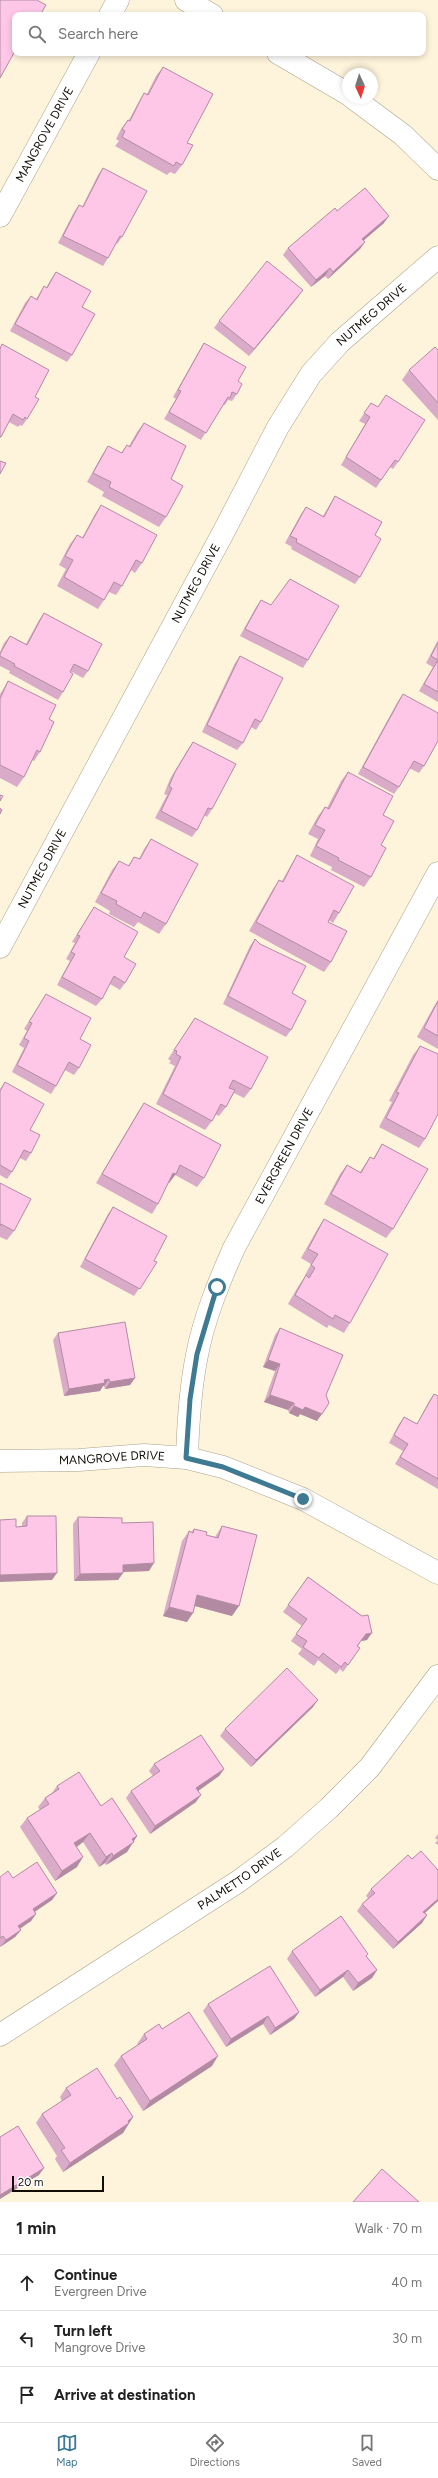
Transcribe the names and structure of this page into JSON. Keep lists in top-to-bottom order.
{
  "streets": {
    "street": [
      "MANGROVE DRIVE",
      "NUTMEG DRIVE",
      "EVERGREEN DRIVE",
      "PALMETTO DRIVE"
    ]
  },
  "crossings": [
    ["MANGROVE DRIVE", "EVERGREEN DRIVE"]
  ],
  "scale_bar": "20 m",
  "north": "bottom",
  "page": {
    "search": "Search here",
    "scale": "20 m",
    "heading": ["1 min", "Walk · 70 m"],
    "list": [
      ["Continue", "Evergreen Drive", "40 m"],
      ["Turn left", "Mangrove Drive", "30 m"],
      "Arrive at destination"
    ],
    "nav": ["Map", "Directions", "Saved"]
  }
}
